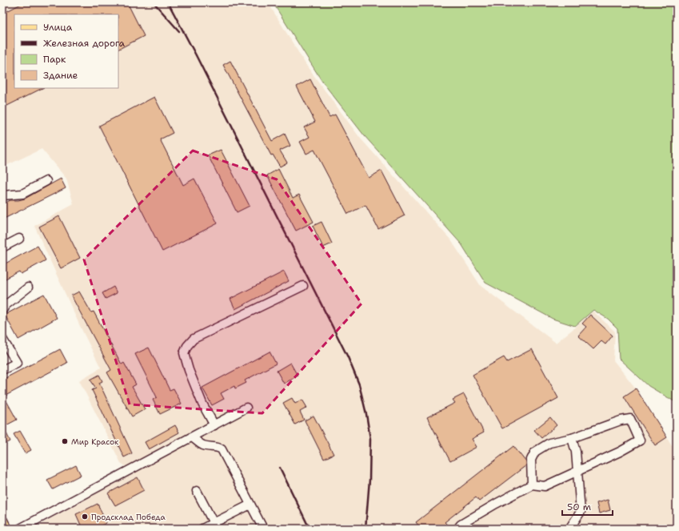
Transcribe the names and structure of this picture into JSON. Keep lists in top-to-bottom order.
{
  "places": ["Мир Красок", "Продсклад Победа"],
  "legend": [
    "Улица",
    "Железная дорога",
    "Парк",
    "Здание"
  ],
  "scale_bar": "50 m"
}
